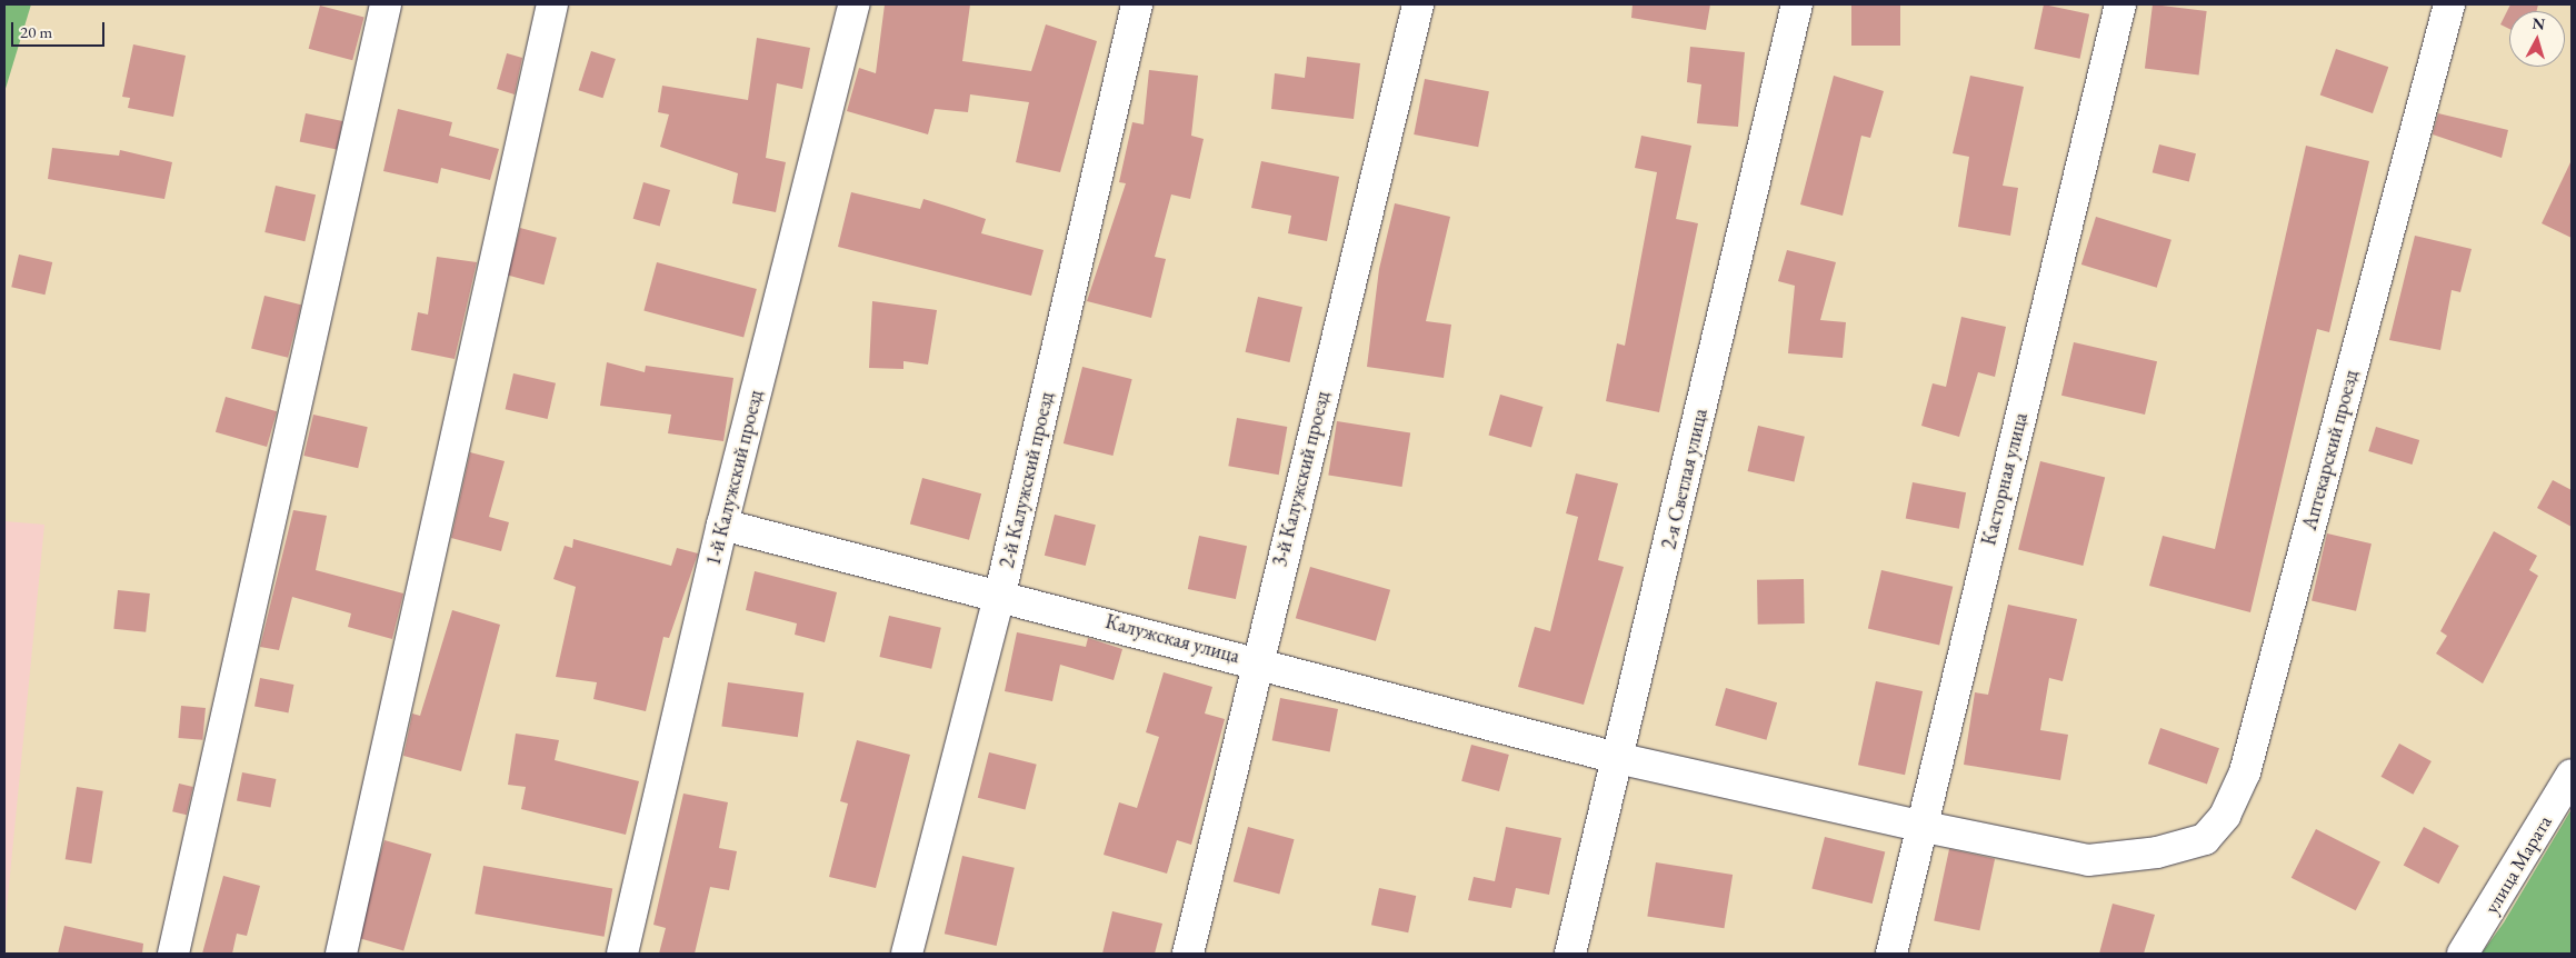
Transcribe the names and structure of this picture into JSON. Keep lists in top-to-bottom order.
{
  "streets": {
    "street": [
      "Аптекарский проезд",
      "1-й Калужский проезд",
      "3-й Калужский проезд",
      "2-я Светлая улица",
      "Касторная улица",
      "2-й Калужский проезд",
      "Калужская улица",
      "улица Марата"
    ]
  },
  "crossings": [
    ["Аптекарский проезд", "Касторная улица"],
    ["Аптекарский проезд", "Калужская улица"],
    ["1-й Калужский проезд", "Калужская улица"],
    ["3-й Калужский проезд", "Калужская улица"],
    ["2-я Светлая улица", "Калужская улица"],
    ["Касторная улица", "Калужская улица"],
    ["2-й Калужский проезд", "Калужская улица"]
  ],
  "scale_bar": "20 m",
  "north": "top"
}
